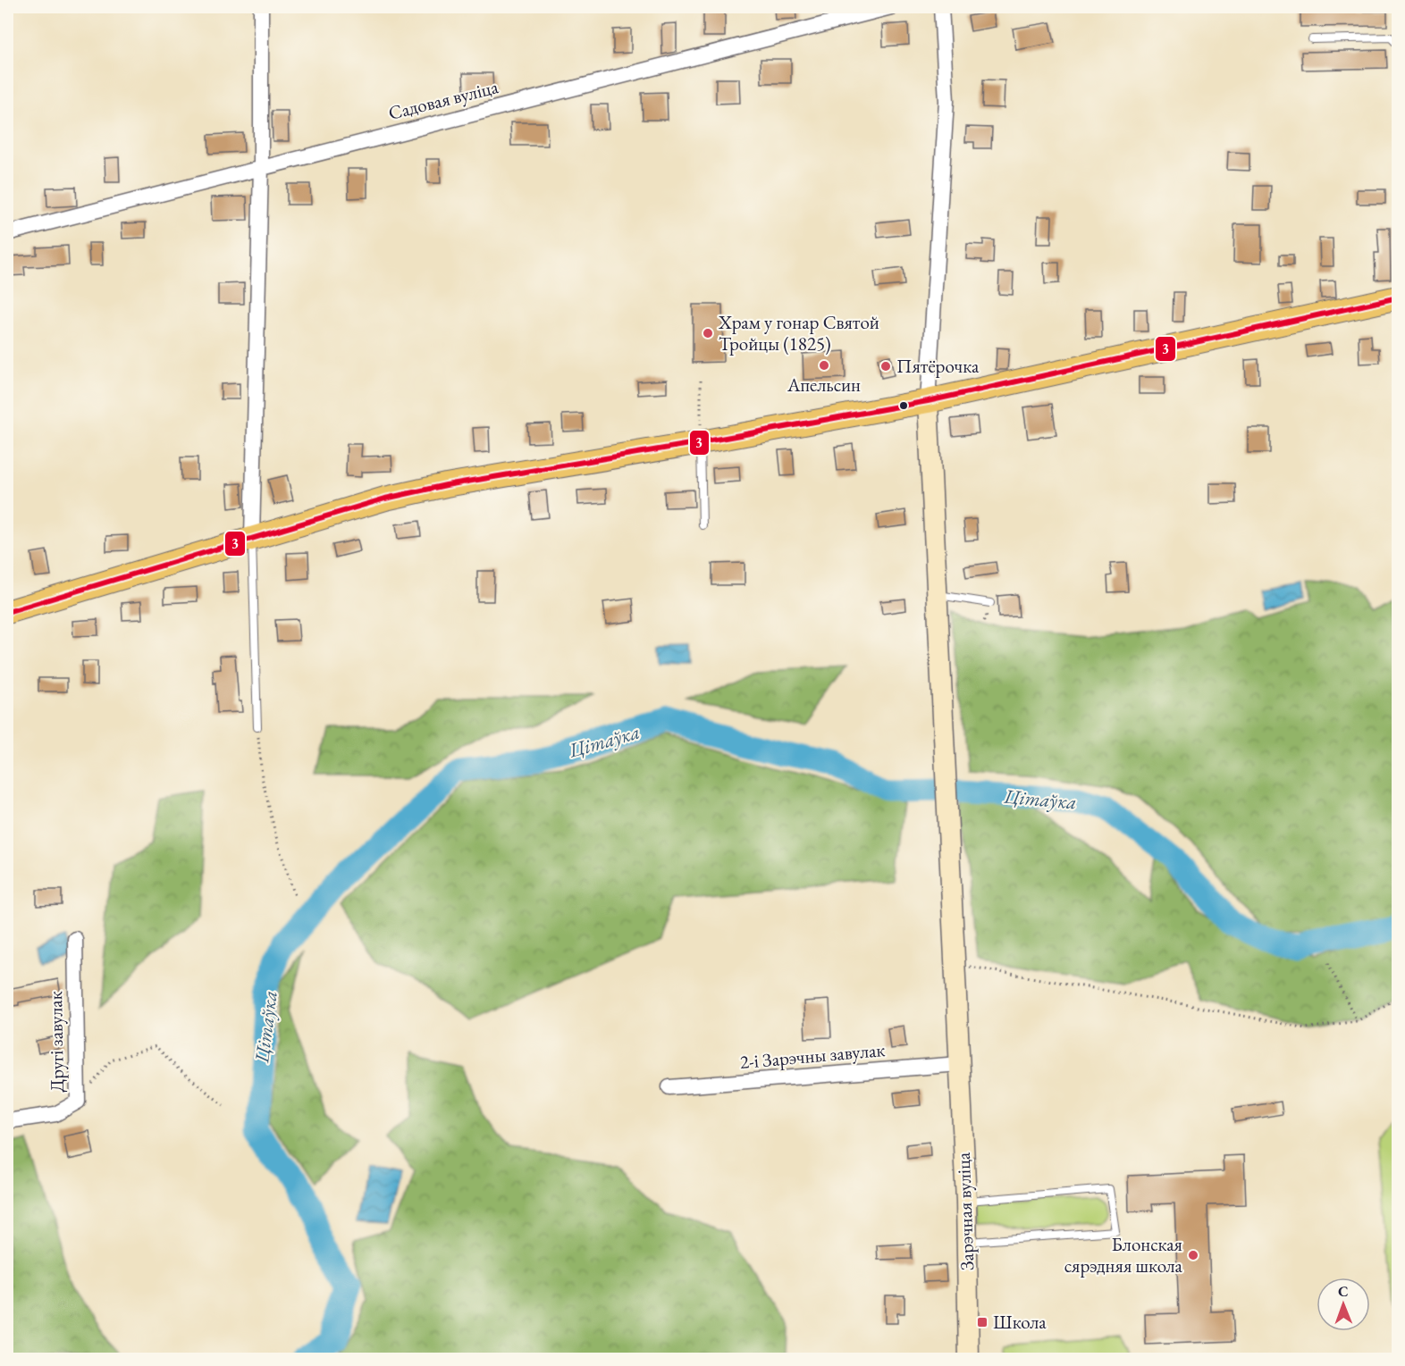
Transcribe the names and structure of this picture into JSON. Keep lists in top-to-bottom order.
{
  "streets": {
    "main road": ["Зарэчная вуліца"],
    "street": ["Садовая вуліца", "Другі завулак", "2-і Зарэчны завулак"]
  },
  "crossings": [
    ["2-і Зарэчны завулак", "Зарэчная вуліца"]
  ],
  "water": ["Цітаўка"],
  "places": {
    "other": [
      "Храм у гонар Святой Тройцы (1825)",
      "Апельсин",
      "Пятёрочка",
      "Блонская сярэдняя школа"
    ],
    "transit": ["Школа"]
  },
  "lines": ["transit line 3"],
  "north": "top"
}
